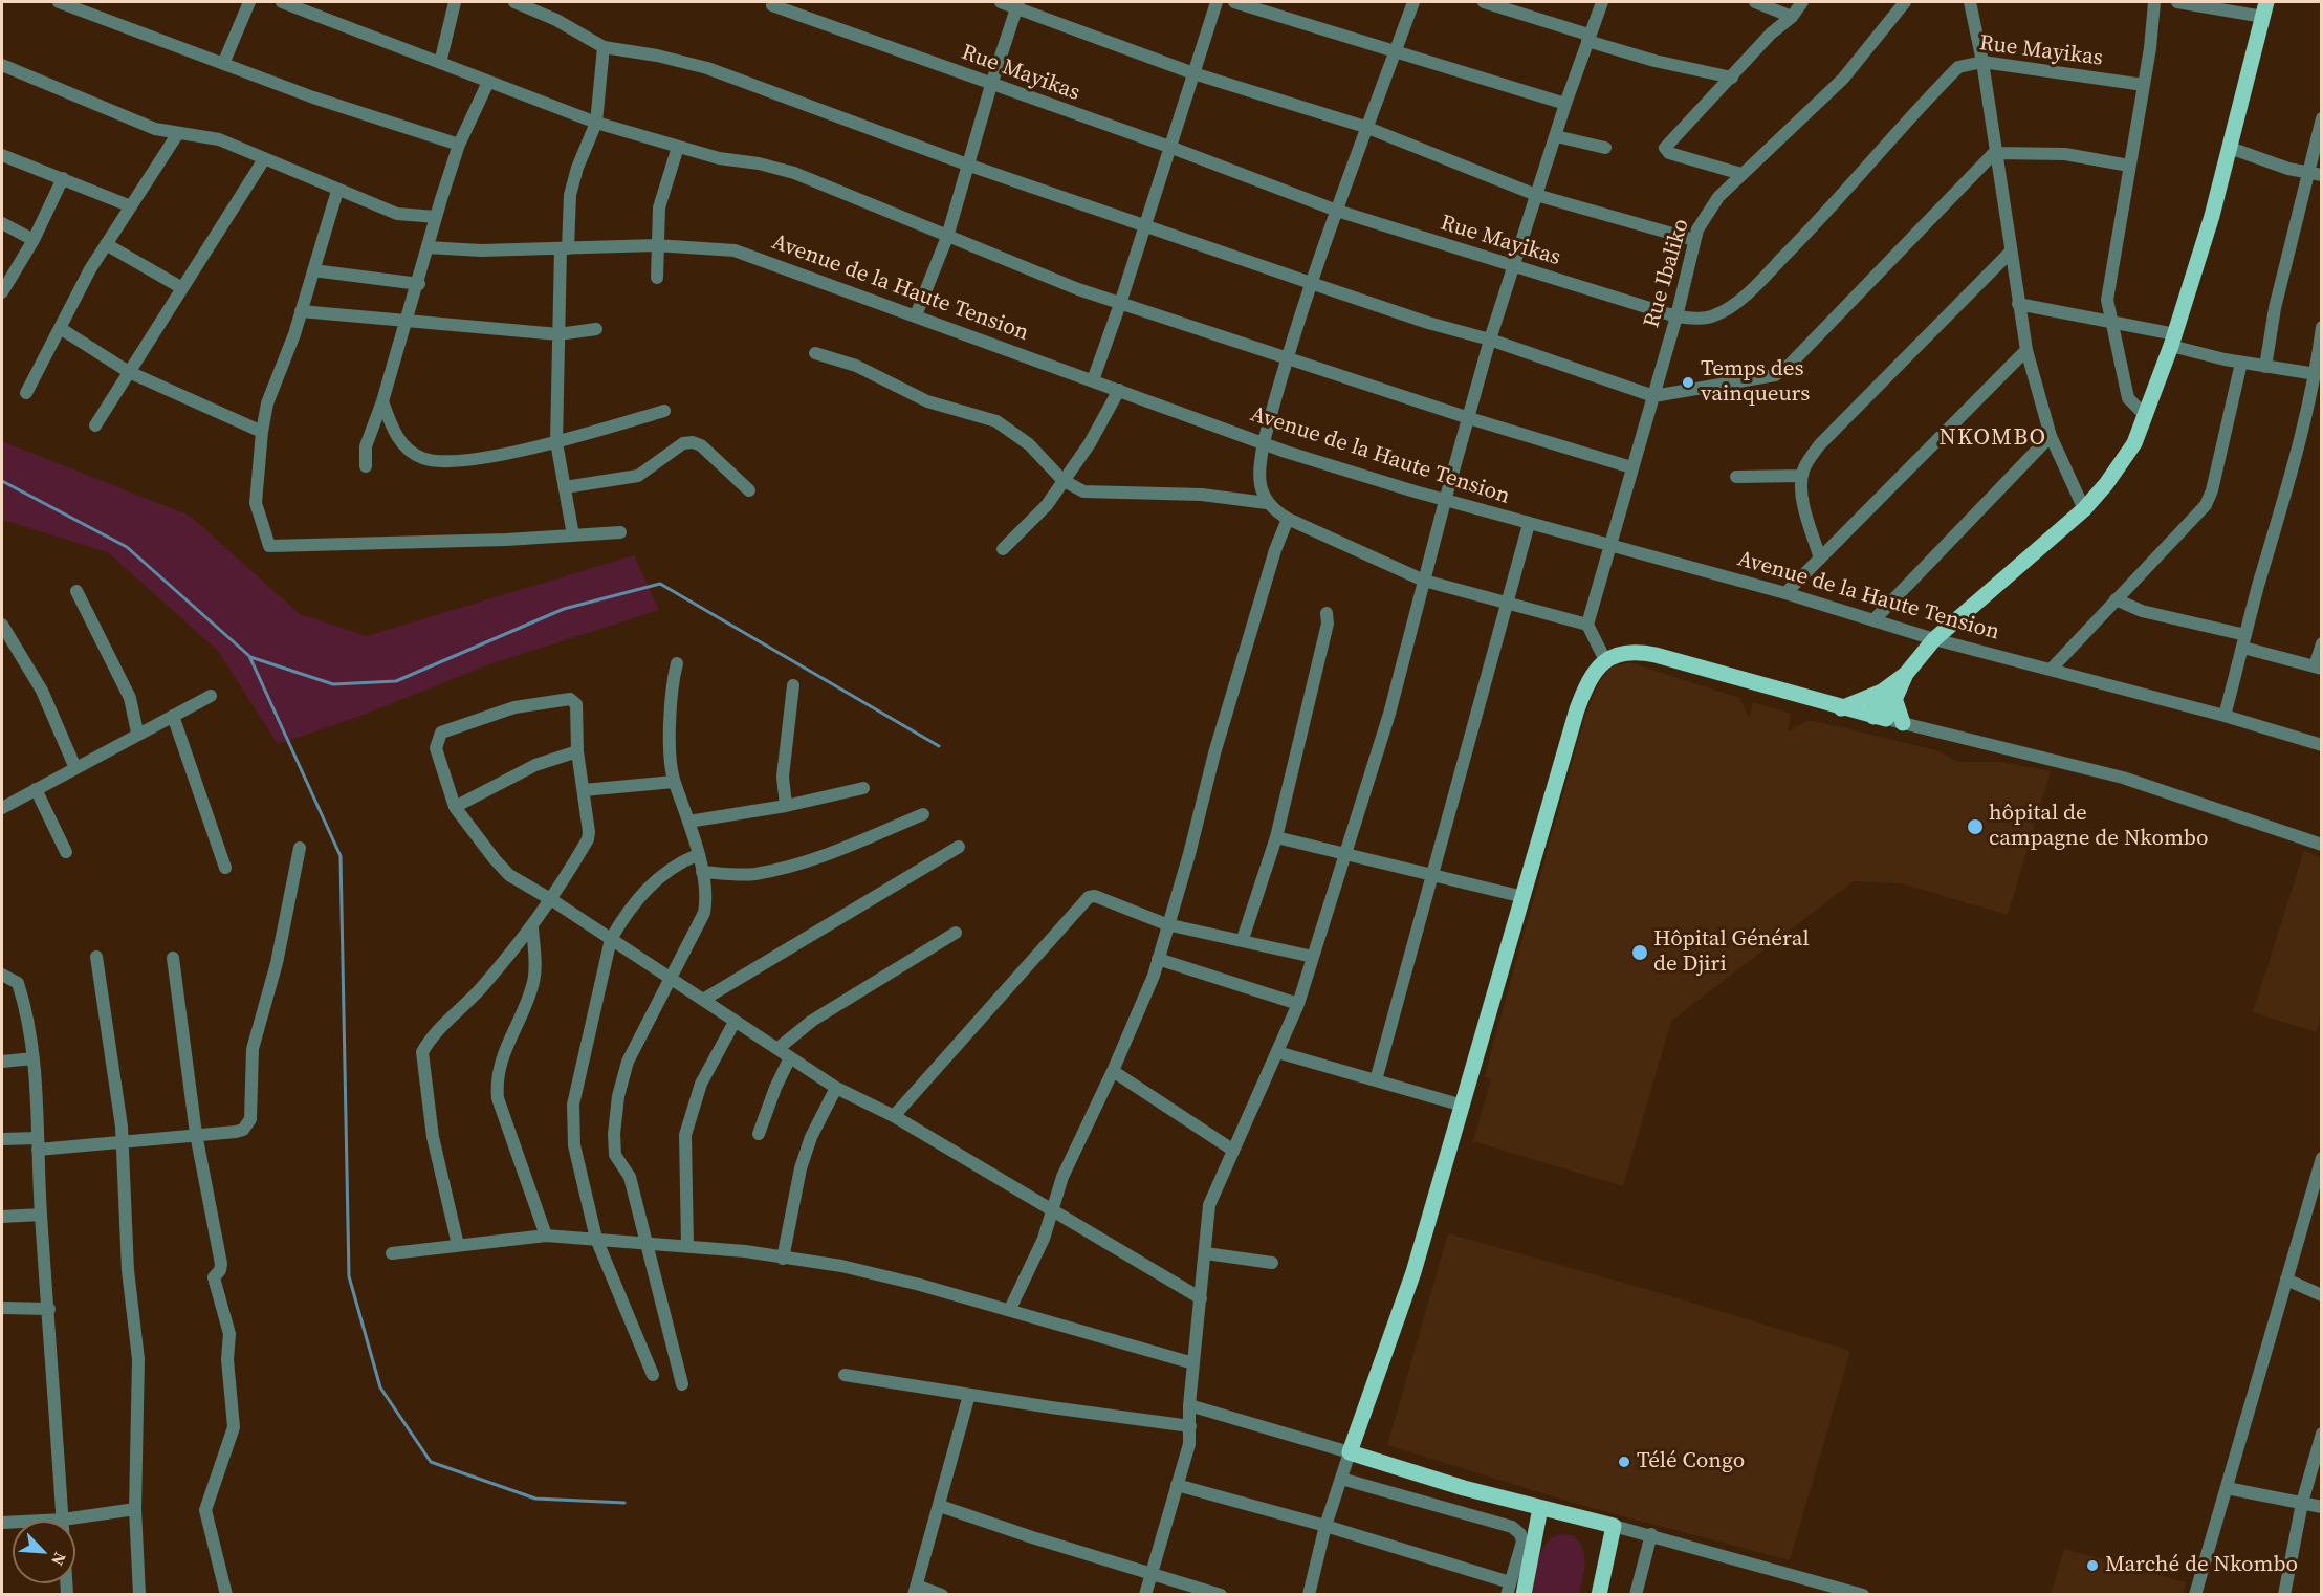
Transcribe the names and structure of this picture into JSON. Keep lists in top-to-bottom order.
{
  "streets": {
    "street": ["Rue Mayikas", "Rue Ibaliko", "Avenue de la Haute Tension"]
  },
  "crossings": [
    ["Rue Mayikas", "Rue Ibaliko"],
    ["Rue Ibaliko", "Avenue de la Haute Tension"]
  ],
  "districts": ["NKOMBO"],
  "places": [
    "Temps des vainqueurs",
    "hôpital de campagne de Nkombo",
    "Hôpital Général de Djiri",
    "Télé Congo",
    "Marché de Nkombo"
  ],
  "north": "bottom right"
}
